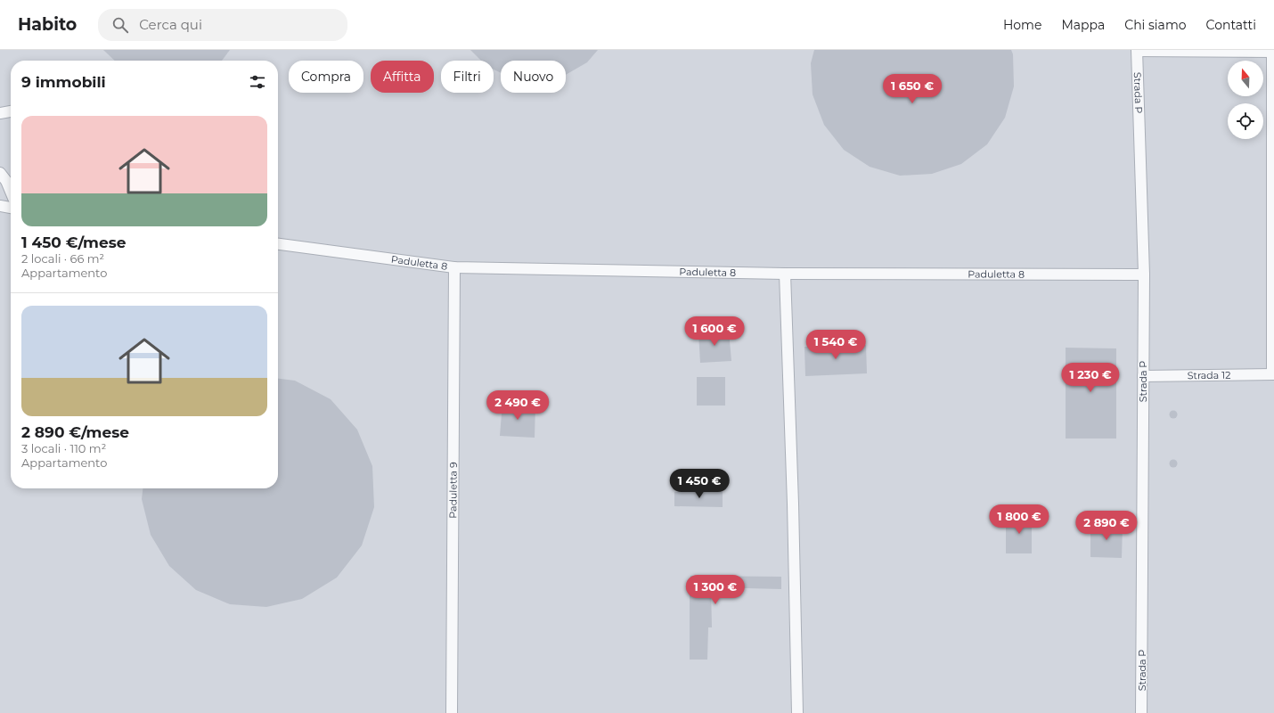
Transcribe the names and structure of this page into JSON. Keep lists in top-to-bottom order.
{
  "streets": {
    "lane": [
      "Strada P",
      "Paduletta 8",
      "Strada 12",
      "Paduletta 9"
    ]
  },
  "crossings": [
    ["Strada P", "Paduletta 8"],
    ["Strada P", "Strada 12"],
    ["Paduletta 8", "Paduletta 9"]
  ],
  "north": "top",
  "page": {
    "header": "Habito",
    "search": "Cerca qui",
    "nav": [
      "Home",
      "Mappa",
      "Chi siamo",
      "Contatti"
    ],
    "chip": [
      "Compra",
      "Affitta",
      "Filtri",
      "Nuovo"
    ],
    "heading": "9 immobili",
    "price": [
      "1 650 €",
      "1 600 €",
      "1 540 €",
      "1 230 €",
      "2 490 €",
      "1 450 €",
      "1 800 €",
      "2 890 €",
      "1 300 €"
    ],
    "list": [
      {
        "name": "1 450 €/mese",
        "note": "2 locali · 66 m² · Appartamento"
      },
      {
        "name": "2 890 €/mese",
        "note": "3 locali · 110 m² · Appartamento"
      }
    ]
  }
}
